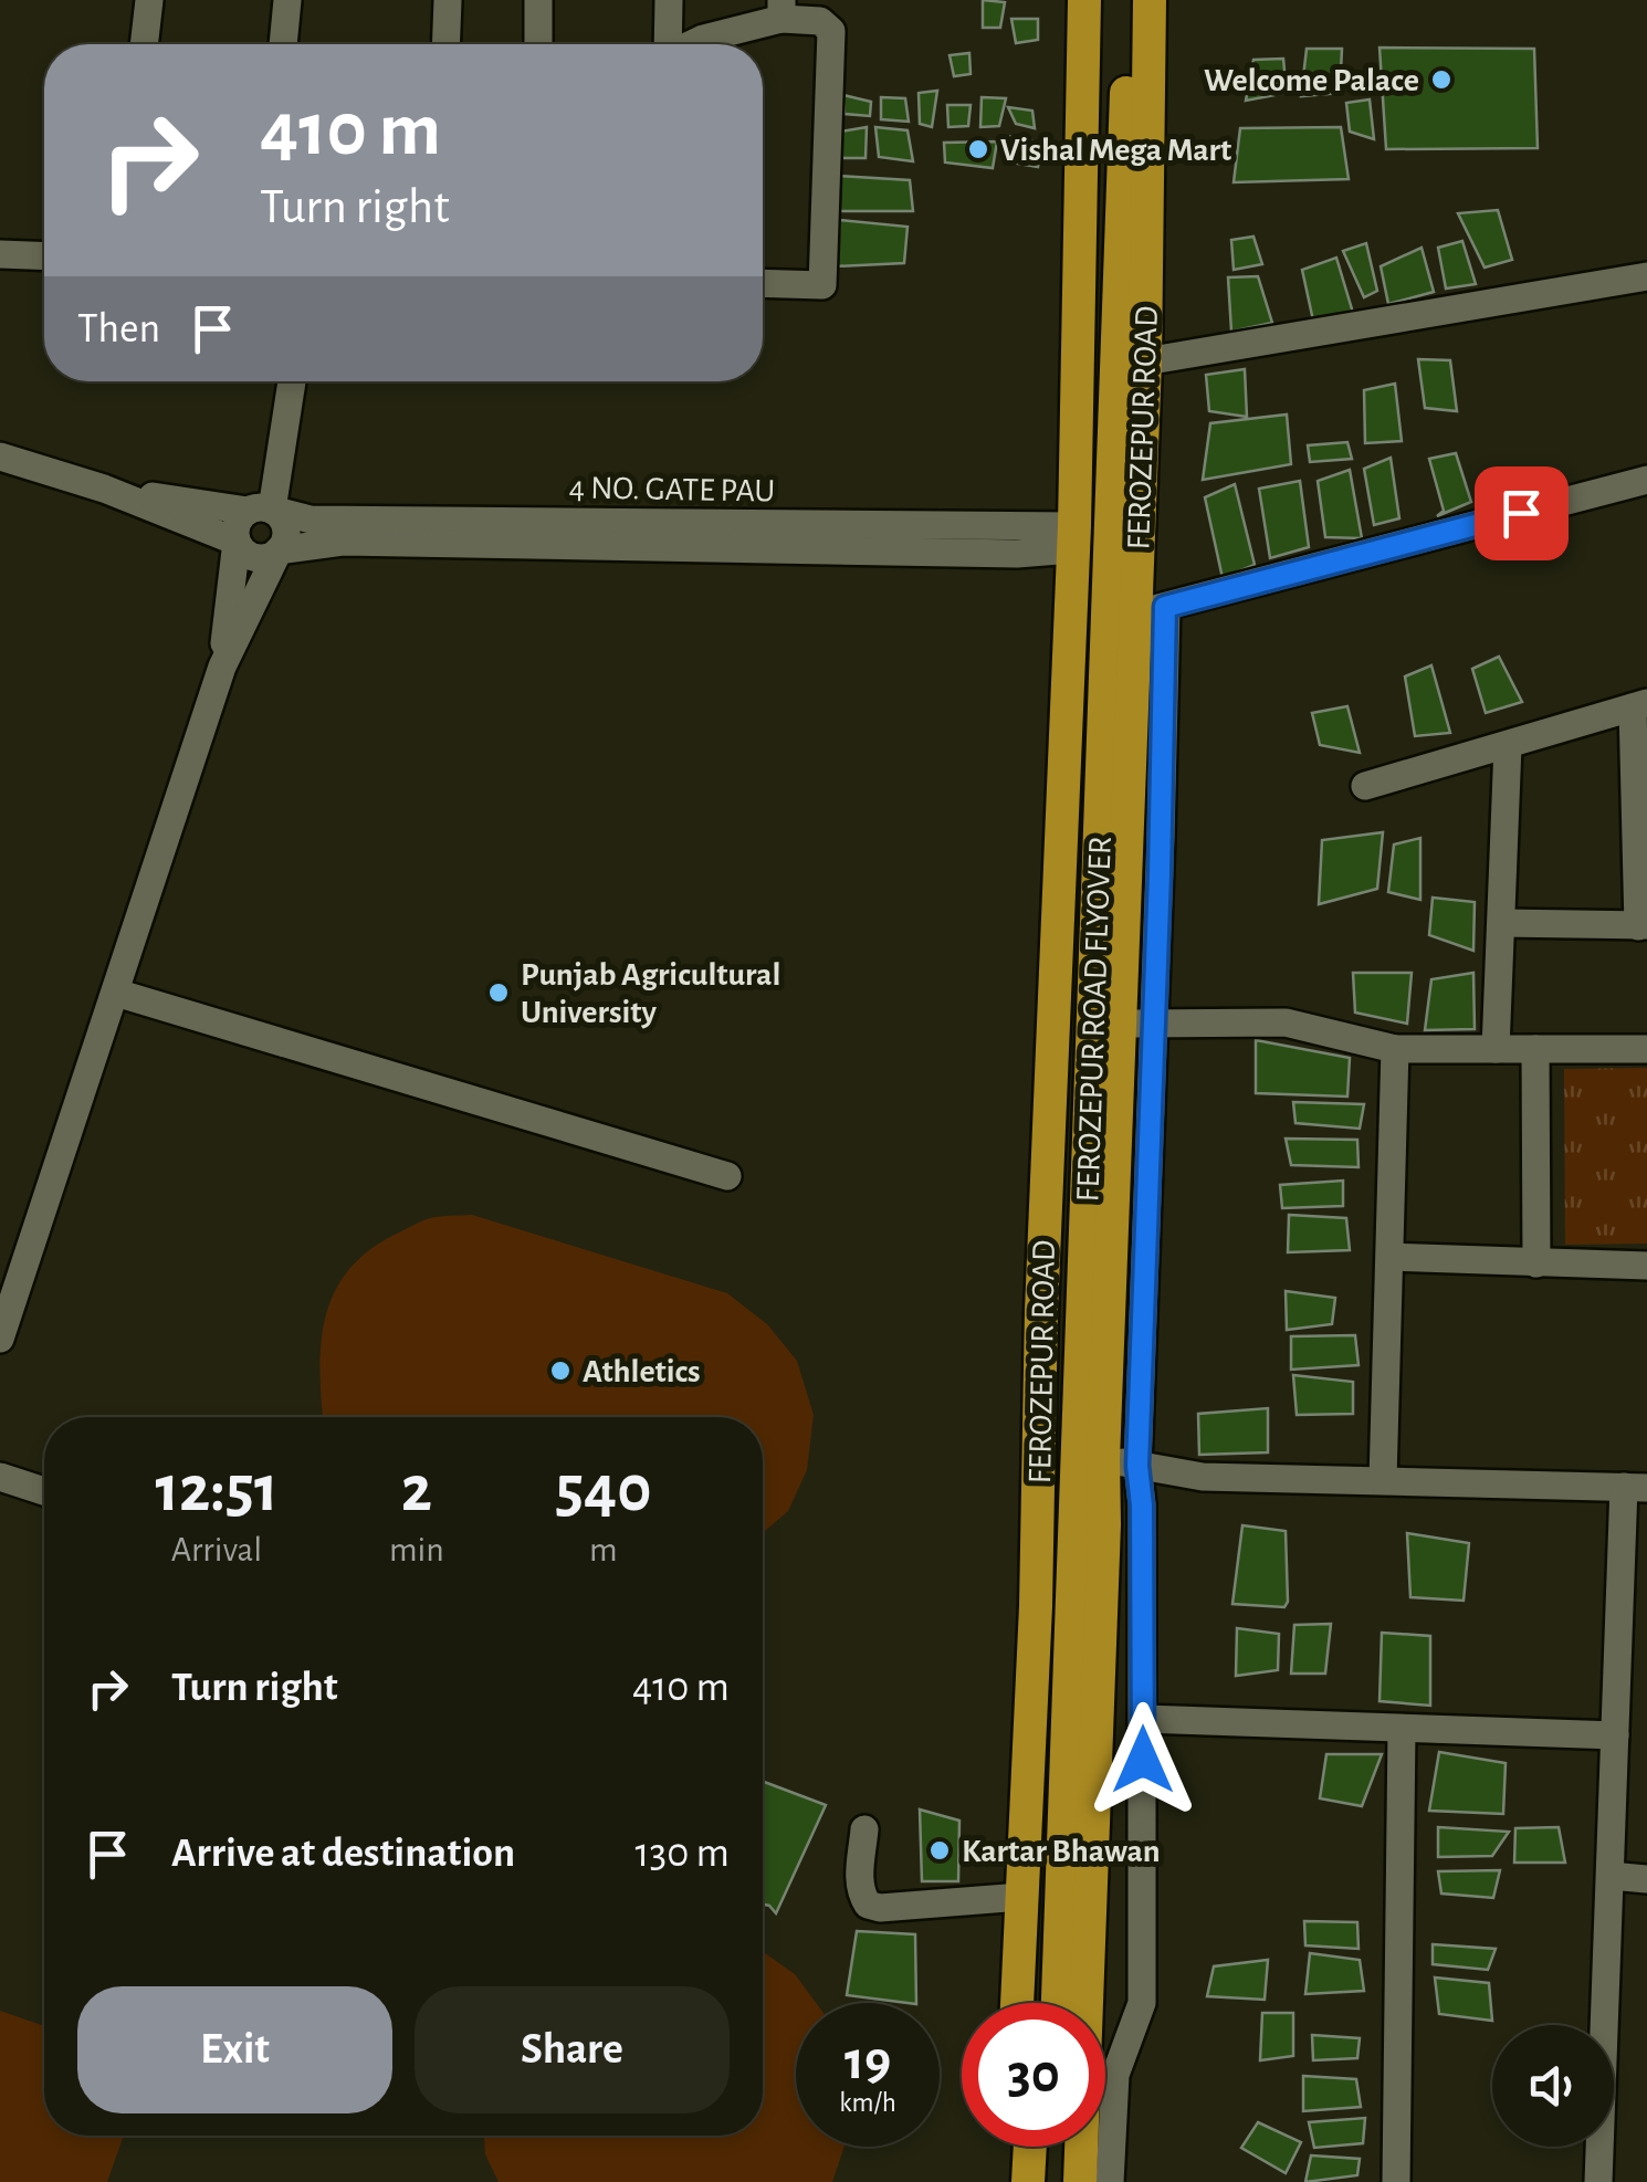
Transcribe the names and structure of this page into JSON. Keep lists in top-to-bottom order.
{
  "streets": {
    "main road": ["FEROZEPUR ROAD", "FEROZEPUR ROAD FLYOVER"],
    "street": ["4 NO. GATE PAU"]
  },
  "crossings": [
    ["FEROZEPUR ROAD", "4 NO. GATE PAU"],
    ["FEROZEPUR ROAD", "FEROZEPUR ROAD FLYOVER"]
  ],
  "places": [
    "Welcome Palace",
    "Vishal Mega Mart",
    "Punjab Agricultural University",
    "Athletics",
    "Kartar Bhawan"
  ],
  "page": {
    "turn": ["410 m", "Turn right"],
    "then": "Then",
    "eta": [
      "12:51",
      "Arrival",
      "2",
      "min",
      "540",
      "m"
    ],
    "list": [
      {
        "name": "Turn right",
        "value": "410 m"
      },
      {
        "name": "Arrive at destination",
        "value": "130 m"
      }
    ],
    "buttons": ["Exit", "Share"],
    "speed": "19 km/h",
    "limit": "30"
  }
}
